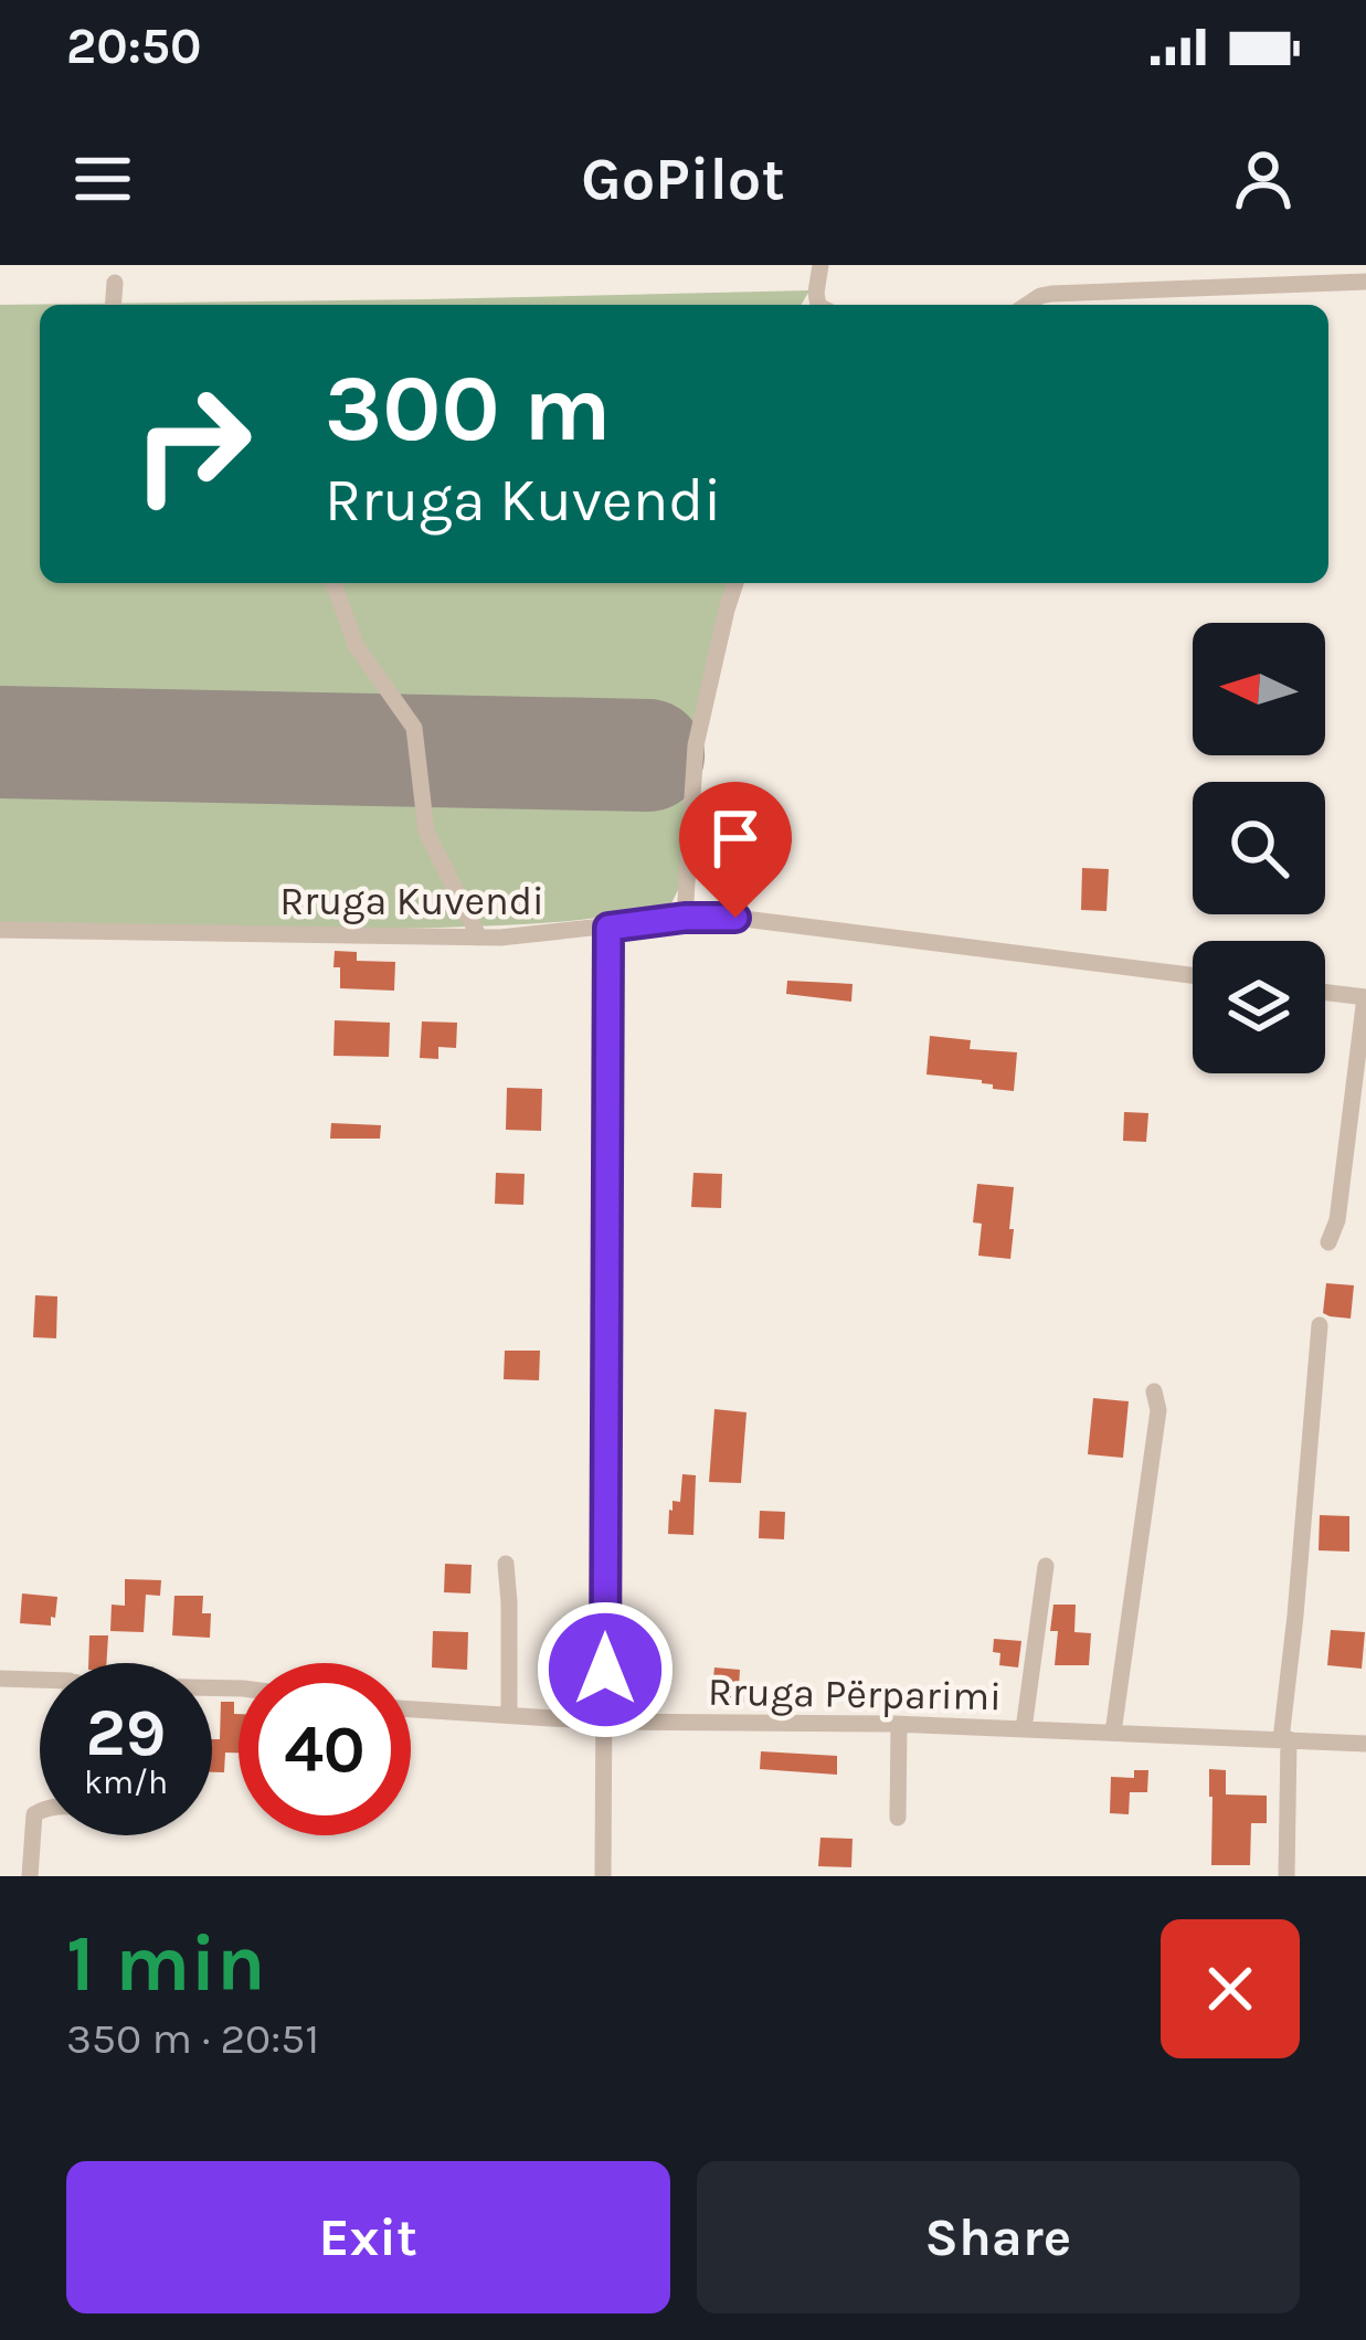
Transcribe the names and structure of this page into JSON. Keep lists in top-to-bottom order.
{
  "streets": {
    "street": ["Rruga Kuvendi", "Rruga Përparimi"]
  },
  "north": "left",
  "page": {
    "status": "20:50",
    "header": "GoPilot",
    "turn": ["300 m", "Rruga Kuvendi"],
    "speed": "29 km/h",
    "limit": "40",
    "heading": ["1 min", "350 m · 20:51"],
    "buttons": ["Exit", "Share"]
  }
}
